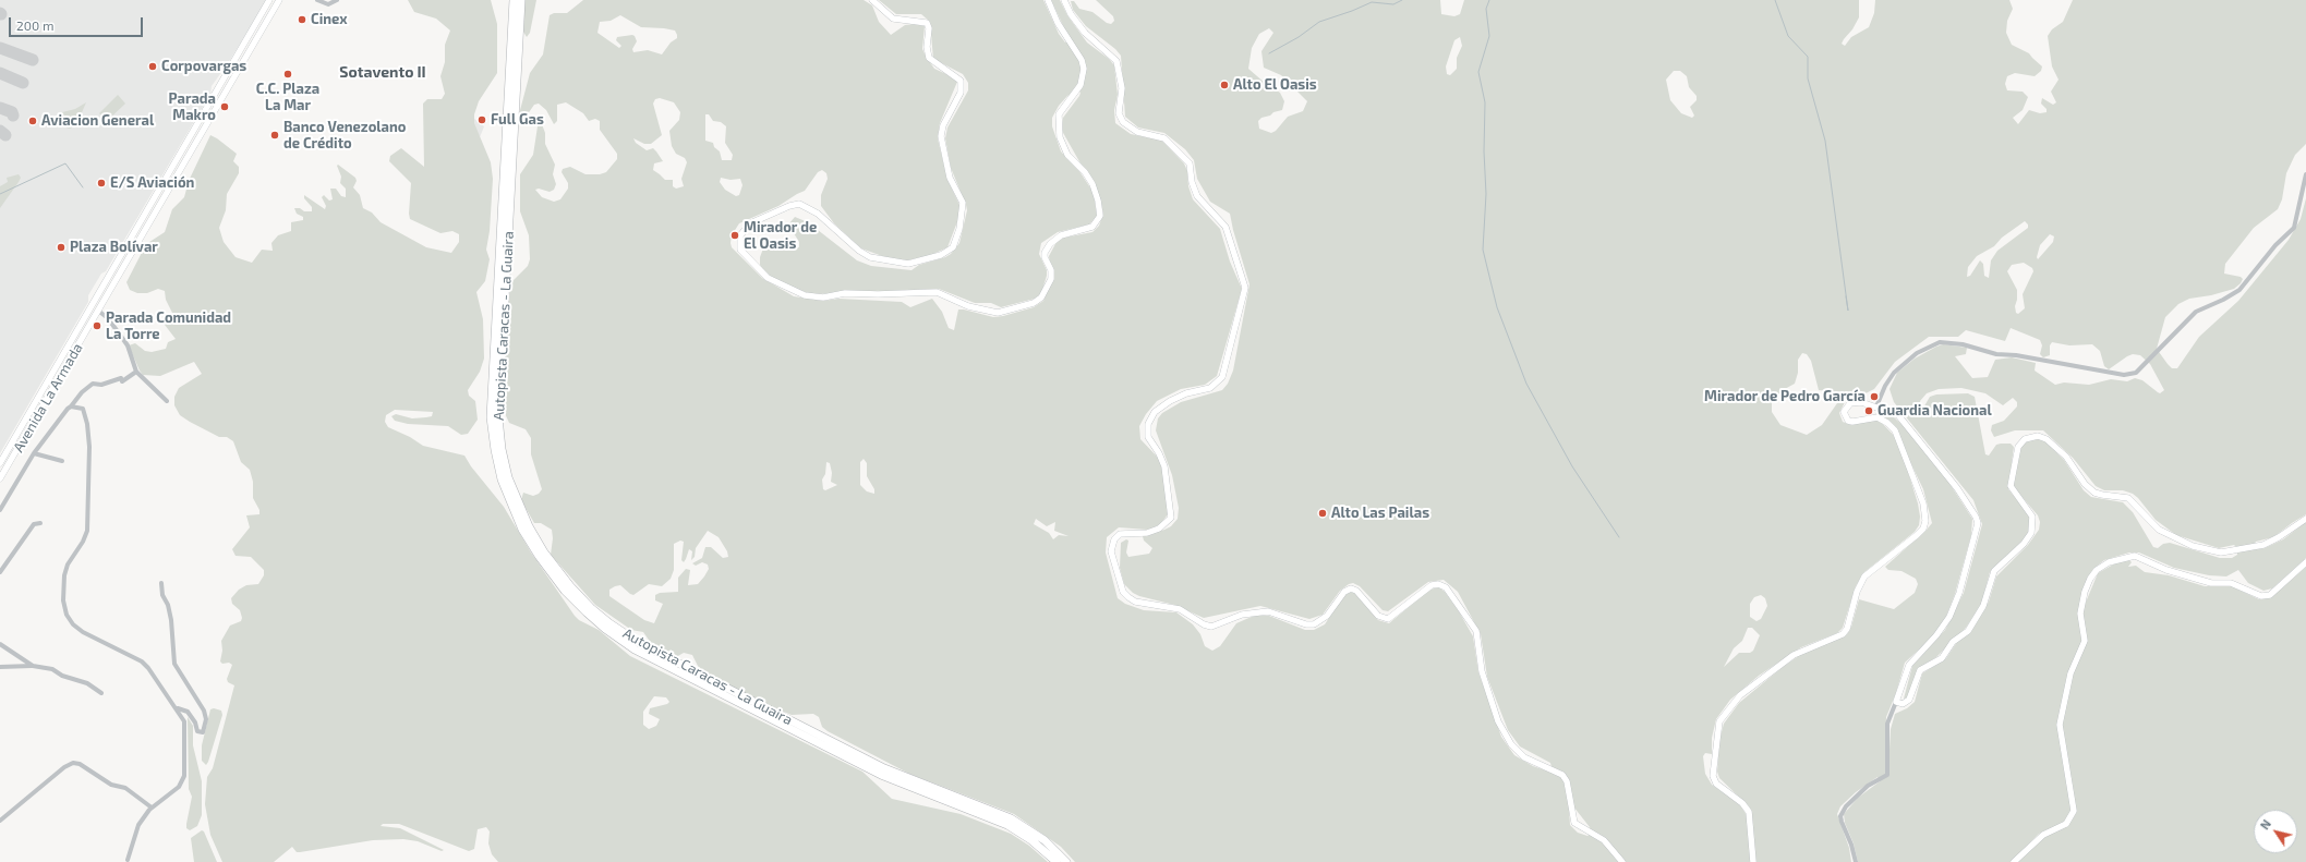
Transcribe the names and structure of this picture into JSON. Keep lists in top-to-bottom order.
{
  "streets": {
    "highway": ["Autopista Caracas - La Guaira"],
    "main road": ["Avenida La Armada"]
  },
  "districts": ["Sotavento II"],
  "places": [
    "Cinex",
    "Corpovargas",
    "C.C. Plaza La Mar",
    "Alto El Oasis",
    "Parada Makro",
    "Full Gas",
    "Aviacion General",
    "Banco Venezolano de Crédito",
    "E/S Aviación",
    "Mirador de El Oasis",
    "Plaza Bolívar",
    "Parada Comunidad La Torre",
    "Mirador de Pedro García",
    "Guardia Nacional",
    "Alto Las Pailas"
  ],
  "scale_bar": "200 m",
  "north": "top left"
}
